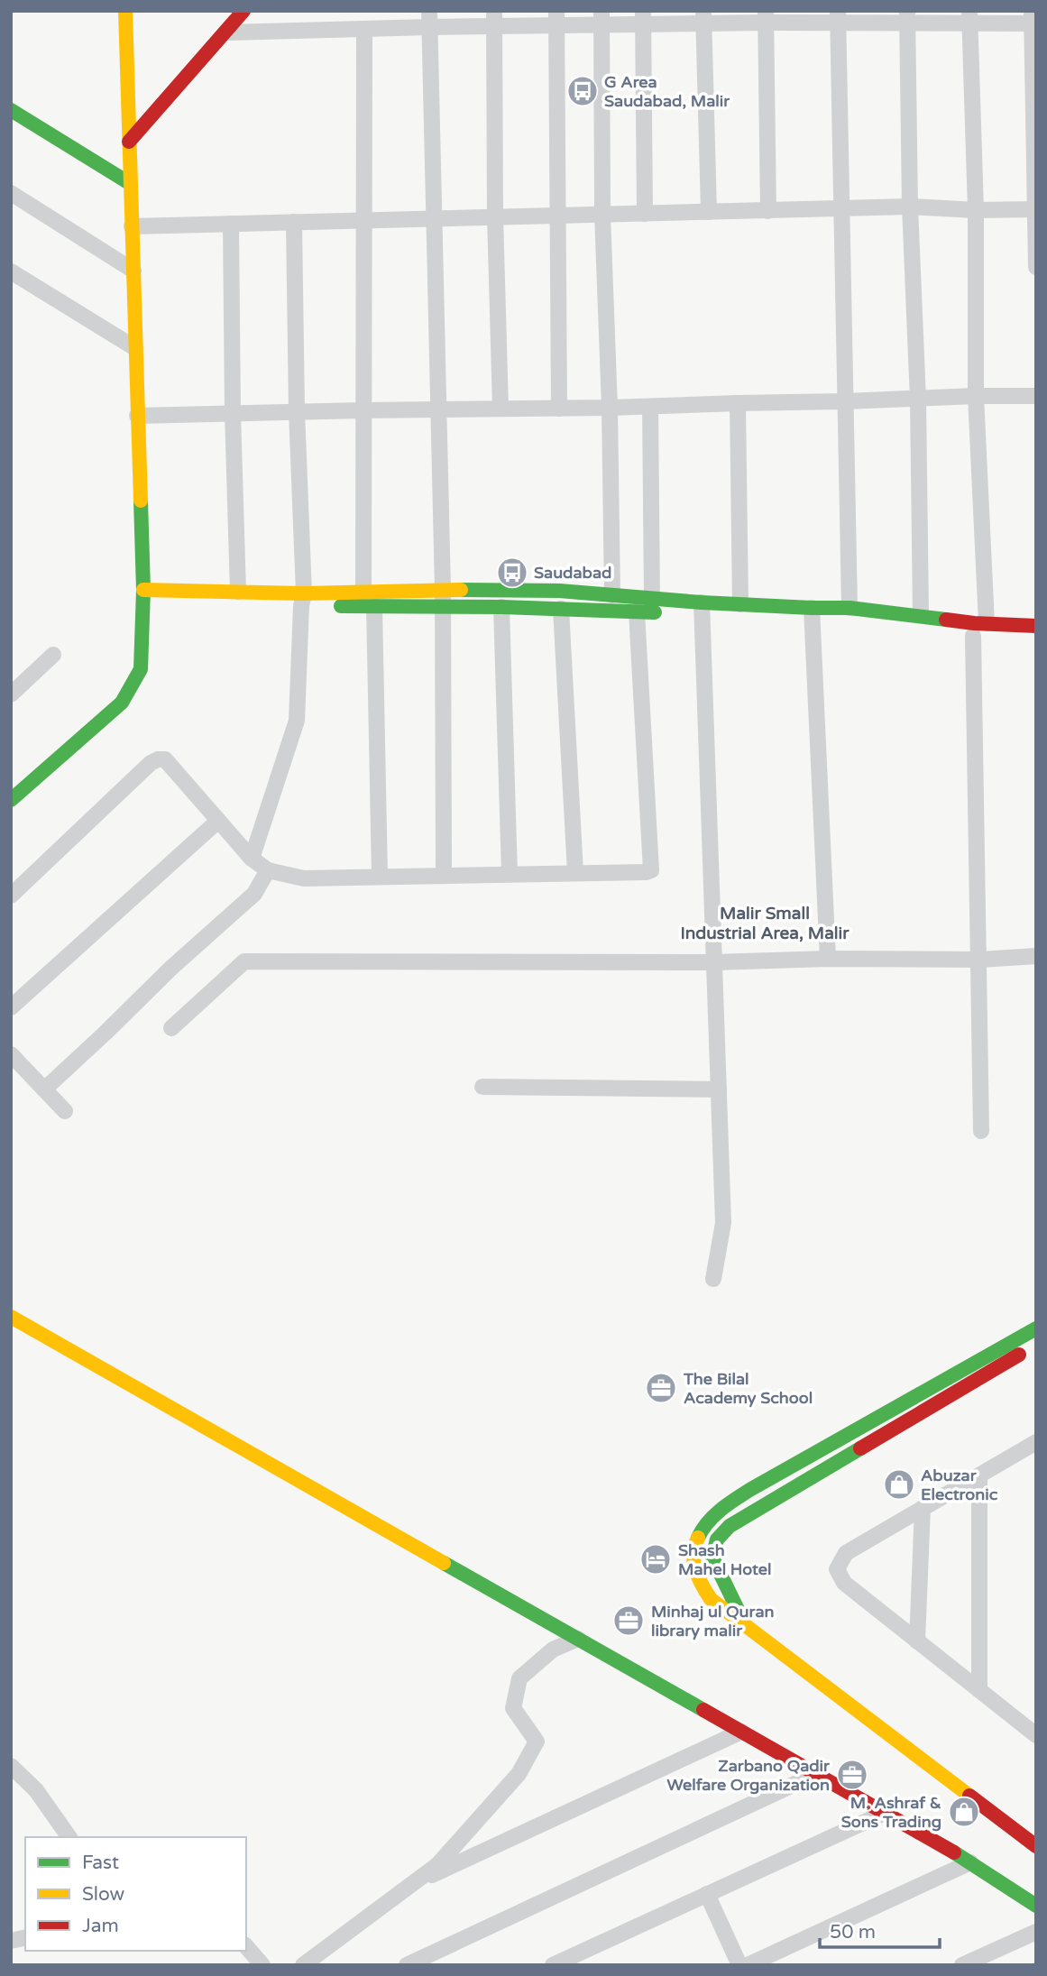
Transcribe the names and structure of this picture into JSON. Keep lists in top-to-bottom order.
{
  "districts": ["Malir Small Industrial Area, Malir"],
  "places": {
    "bus stop": ["G Area Saudabad, Malir", "Saudabad"],
    "office": ["The Bilal Academy School", "Minhaj ul Quran library malir", "Zarbano Qadir Welfare Organization"],
    "shop": ["Abuzar Electronic", "M. Ashraf & Sons Trading"],
    "hotel": ["Shash Mahel Hotel"]
  },
  "legend": ["Fast", "Slow", "Jam"],
  "scale_bar": "50 m"
}
